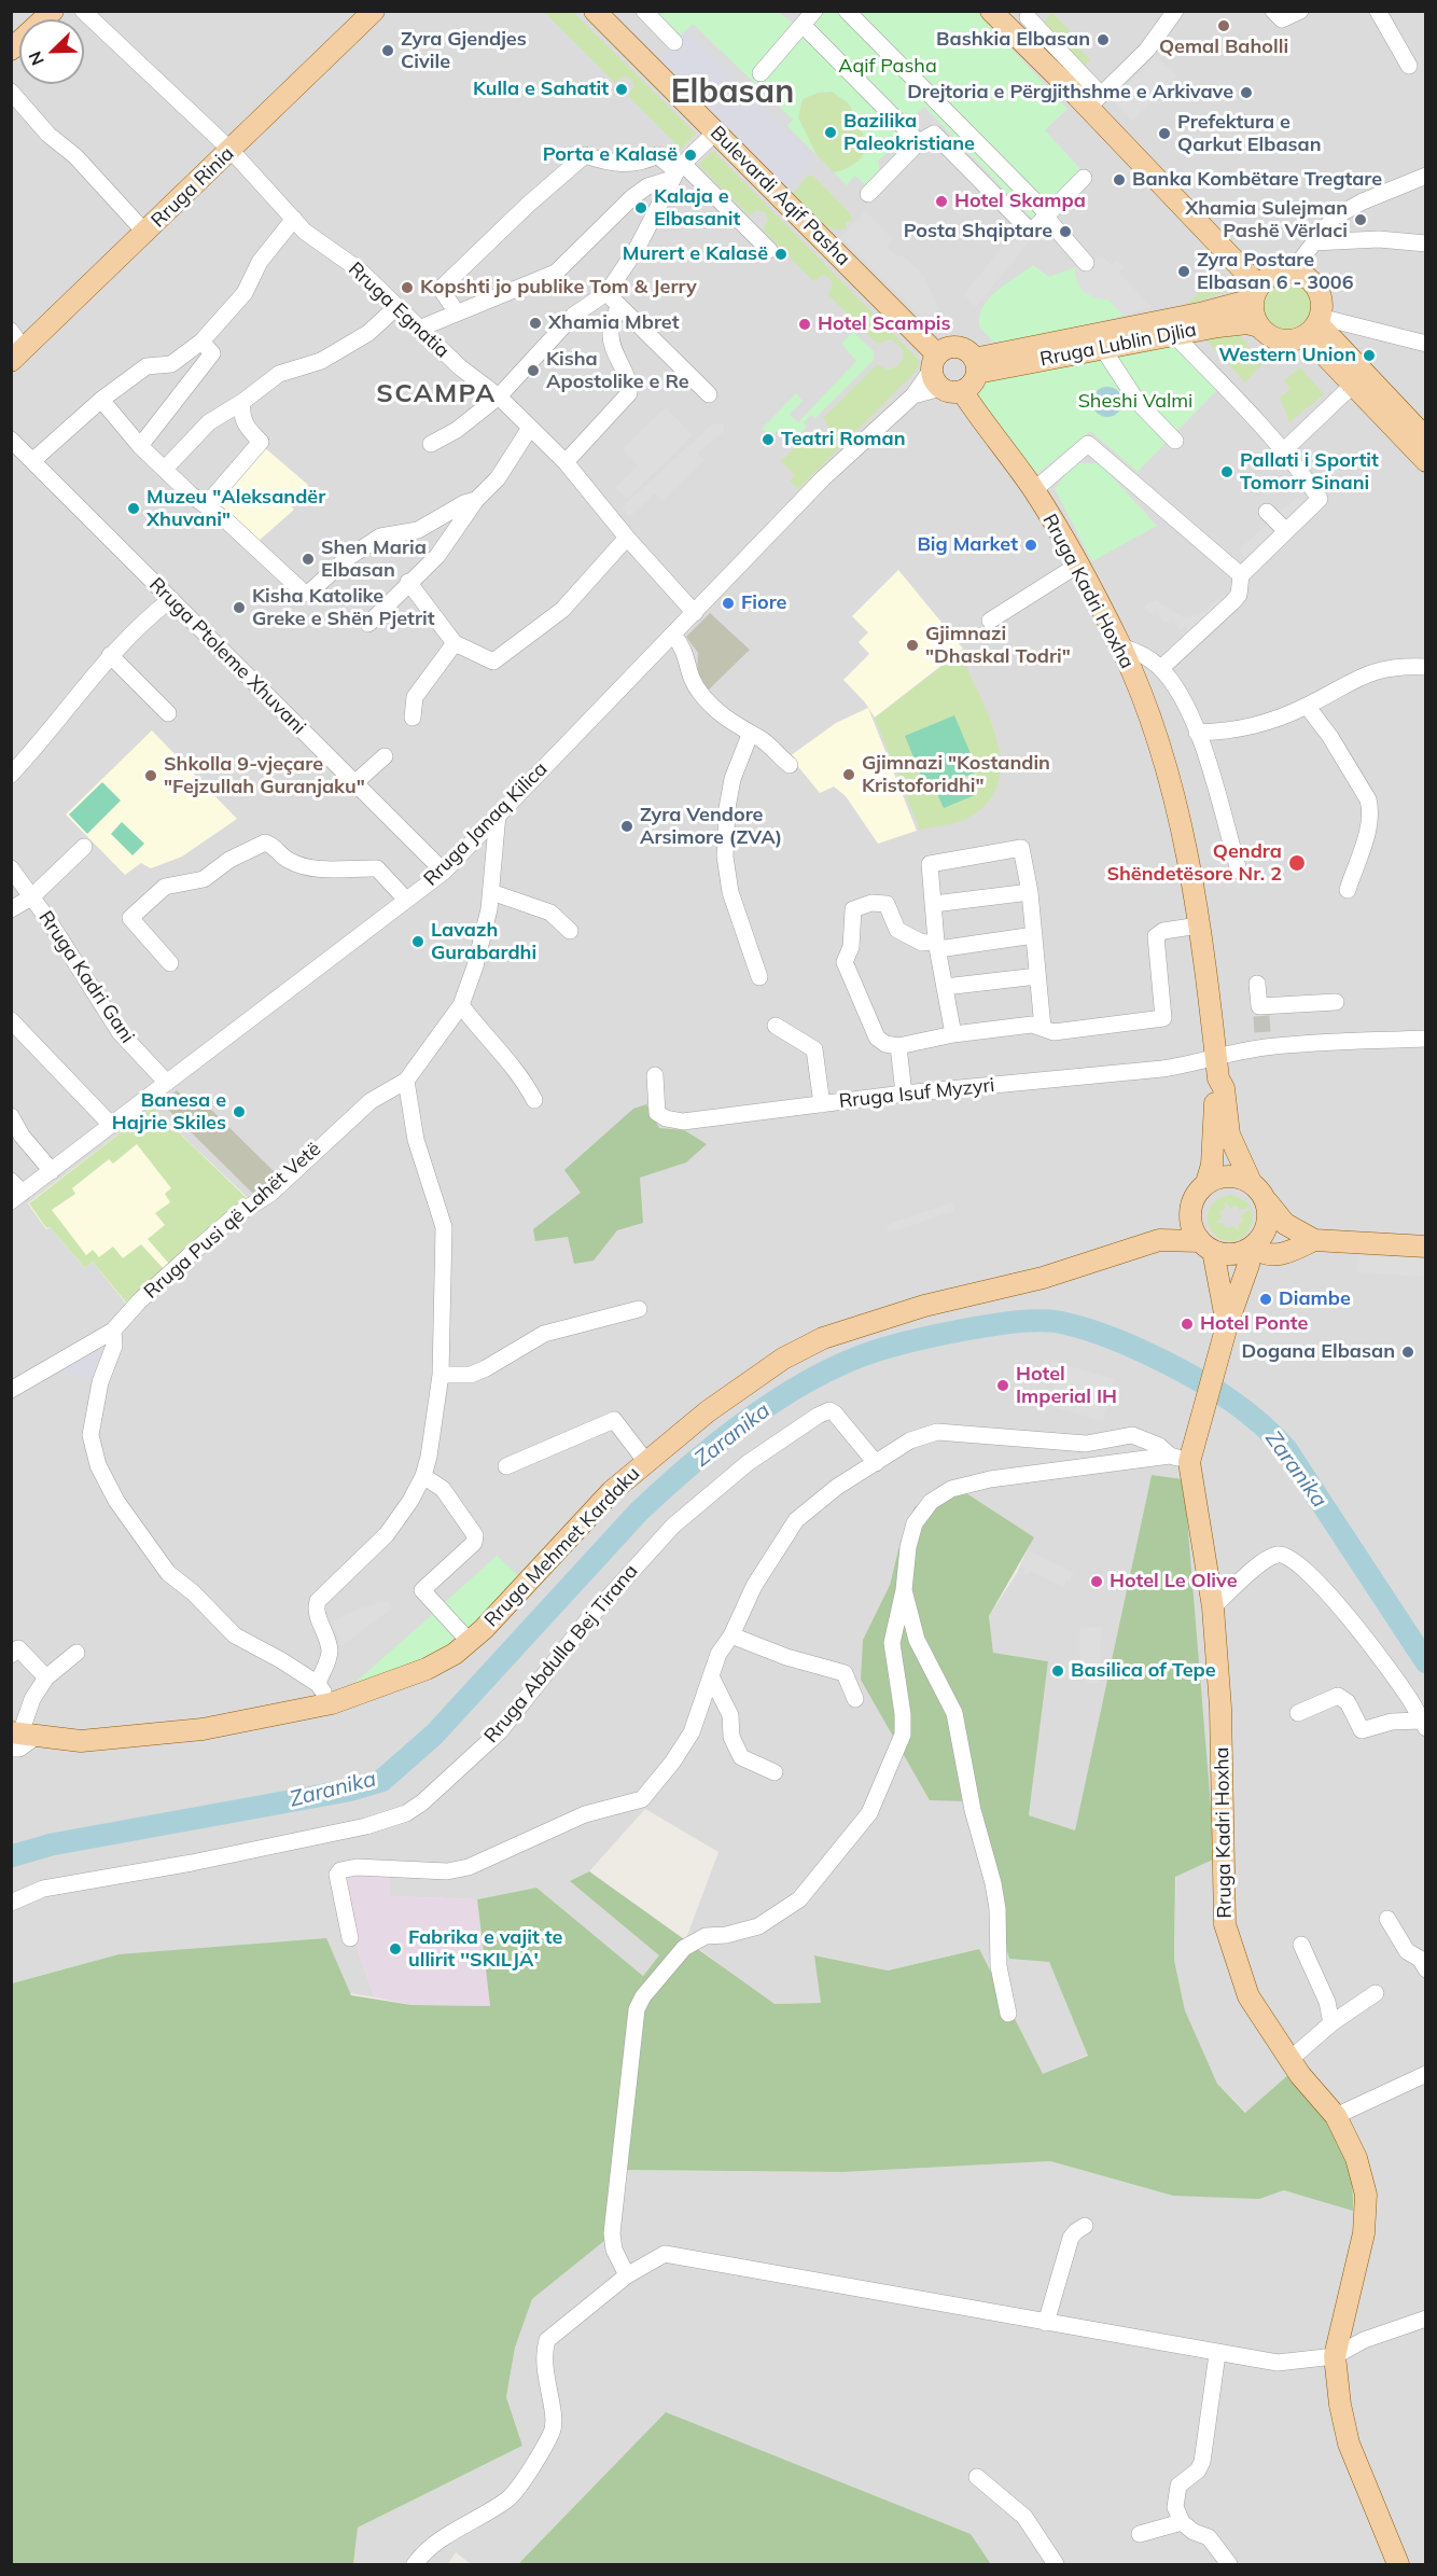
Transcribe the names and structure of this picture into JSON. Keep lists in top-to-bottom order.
{
  "streets": {
    "main road": [
      "Rruga Rinia",
      "Bulevardi Aqif Pasha",
      "Rruga Lublin Djlia",
      "Rruga Kadri Hoxha",
      "Rruga Mehmet Kardaku"
    ],
    "street": [
      "Rruga Egnatia",
      "Rruga Ptoleme Xhuvani",
      "Rruga Janaq Kilica",
      "Rruga Kadri Gani",
      "Rruga Isuf Myzyri",
      "Rruga Pusi që Lahët Vetë",
      "Rruga Abdulla Bej Tirana"
    ]
  },
  "crossings": [
    ["Rruga Rinia", "Rruga Egnatia"],
    ["Bulevardi Aqif Pasha", "Rruga Lublin Djlia"],
    ["Bulevardi Aqif Pasha", "Rruga Kadri Hoxha"],
    ["Bulevardi Aqif Pasha", "Rruga Janaq Kilica"],
    ["Rruga Egnatia", "Rruga Janaq Kilica"],
    ["Rruga Lublin Djlia", "Rruga Kadri Hoxha"],
    ["Rruga Lublin Djlia", "Rruga Janaq Kilica"],
    ["Rruga Kadri Hoxha", "Rruga Janaq Kilica"],
    ["Rruga Kadri Hoxha", "Rruga Isuf Myzyri"],
    ["Rruga Kadri Hoxha", "Rruga Mehmet Kardaku"],
    ["Rruga Ptoleme Xhuvani", "Rruga Janaq Kilica"],
    ["Rruga Janaq Kilica", "Rruga Kadri Gani"],
    ["Rruga Janaq Kilica", "Rruga Pusi që Lahët Vetë"]
  ],
  "districts": ["Elbasan", "SCAMPA"],
  "water": ["Zaranika"],
  "parks": ["Aqif Pasha", "Sheshi Valmi"],
  "places": [
    "Qemal Baholli",
    "Bashkia Elbasan",
    "Zyra Gjendjes Civile",
    "Kulla e Sahatit",
    "Drejtoria e Përgjithshme e Arkivave",
    "Bazilika Paleokristiane",
    "Prefektura e Qarkut Elbasan",
    "Porta e Kalasë",
    "Banka Kombëtare Tregtare",
    "Hotel Skampa",
    "Kalaja e Elbasanit",
    "Xhamia Sulejman Pashë Vërlaci",
    "Posta Shqiptare",
    "Murert e Kalasë",
    "Zyra Postare Elbasan 6 - 3006",
    "Kopshti jo publike Tom & Jerry",
    "Xhamia Mbret",
    "Hotel Scampis",
    "Western Union",
    "Kisha Apostolike e Re",
    "Teatri Roman",
    "Pallati i Sportit Tomorr Sinani",
    "Muzeu \"Aleksandër Xhuvani\"",
    "Big Market",
    "Shen Maria Elbasan",
    "Fiore",
    "Kisha Katolike Greke e Shën Pjetrit",
    "Gjimnazi \"Dhaskal Todri\"",
    "Gjimnazi \"Kostandin Kristoforidhi\"",
    "Shkolla 9-vjeçare \"Fejzullah Guranjaku\"",
    "Zyra Vendore Arsimore (ZVA)",
    "Qendra Shëndetësore Nr. 2",
    "Lavazh Gurabardhi",
    "Banesa e Hajrie Skiles",
    "Diambe",
    "Hotel Ponte",
    "Dogana Elbasan",
    "Hotel Imperial IH",
    "Hotel Le Olive",
    "Basilica of Tepe",
    "Fabrika e vajit te ullirit ''SKILJA'"
  ],
  "north": "bottom left"
}
